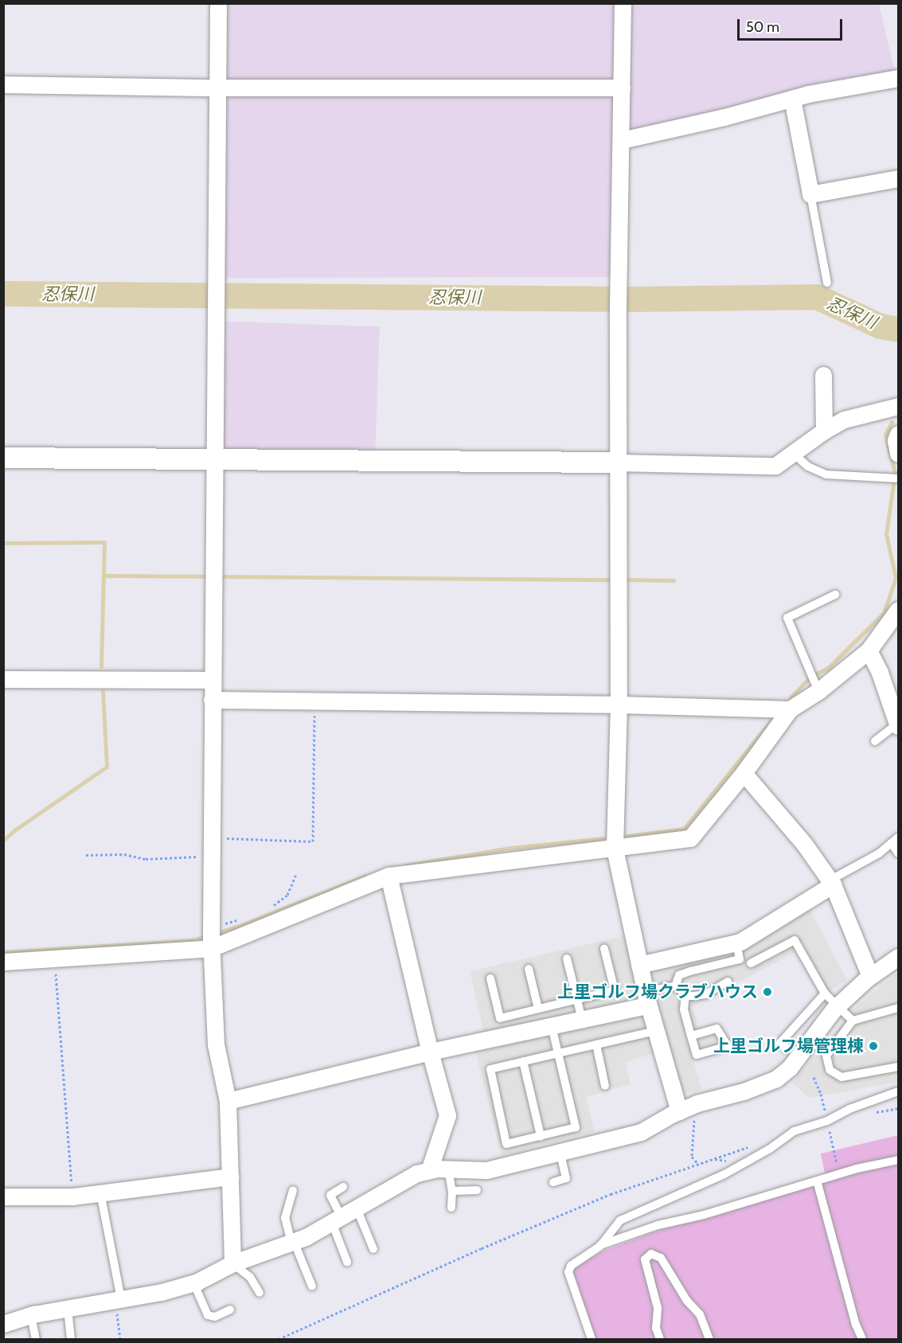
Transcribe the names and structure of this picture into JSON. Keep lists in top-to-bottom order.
{
  "water": ["忍保川"],
  "places": ["上里ゴルフ場クラブハウス", "上里ゴルフ場管理棟"],
  "scale_bar": "50 m"
}
